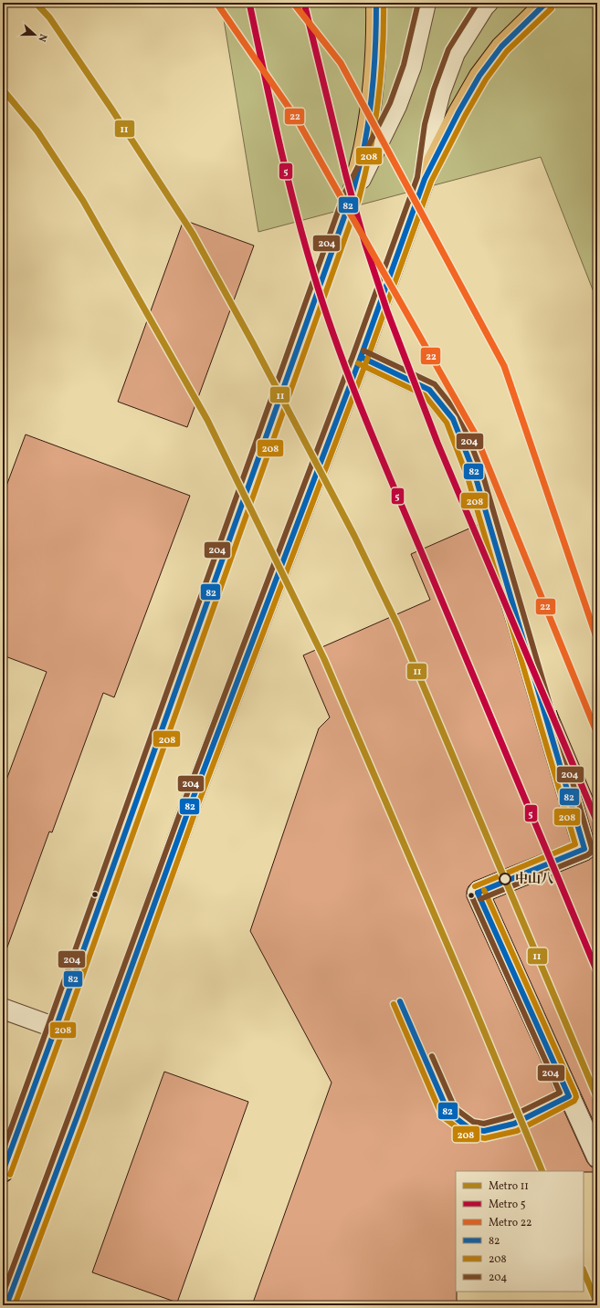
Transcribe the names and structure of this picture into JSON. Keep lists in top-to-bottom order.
{
  "places": ["中山八"],
  "lines": [
    "metro line 11",
    "metro line 5",
    "metro line 22",
    "transit line 82",
    "transit line 208",
    "transit line 204"
  ],
  "legend": [
    "Metro 11",
    "Metro 5",
    "Metro 22",
    "82",
    "208",
    "204"
  ],
  "north": "right"
}
